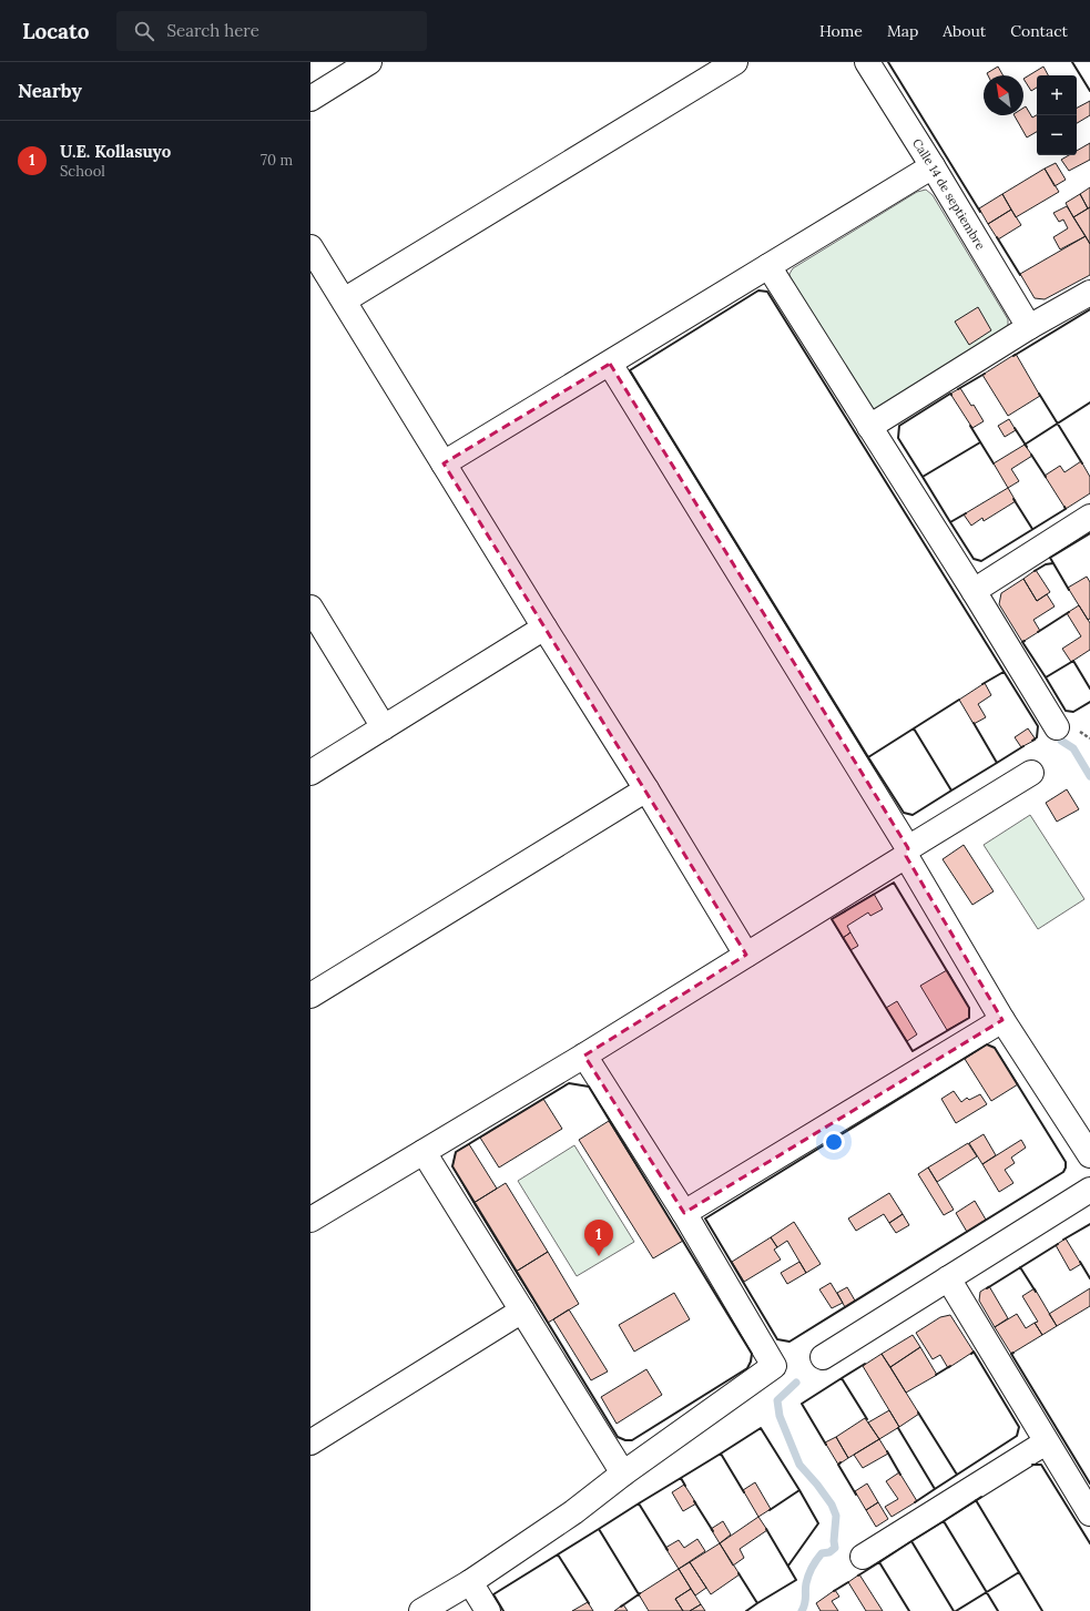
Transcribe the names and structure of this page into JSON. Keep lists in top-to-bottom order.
{
  "streets": {
    "street": ["Calle 14 de septiembre"]
  },
  "north": "top left",
  "page": {
    "header": "Locato",
    "search": "Search here",
    "nav": [
      "Home",
      "Map",
      "About",
      "Contact"
    ],
    "heading": "Nearby",
    "map_buttons": ["+", "−"],
    "list": [
      {
        "mark": "1",
        "name": "U.E. Kollasuyo",
        "note": "School",
        "value": "70 m"
      }
    ],
    "pins": "1"
  }
}
